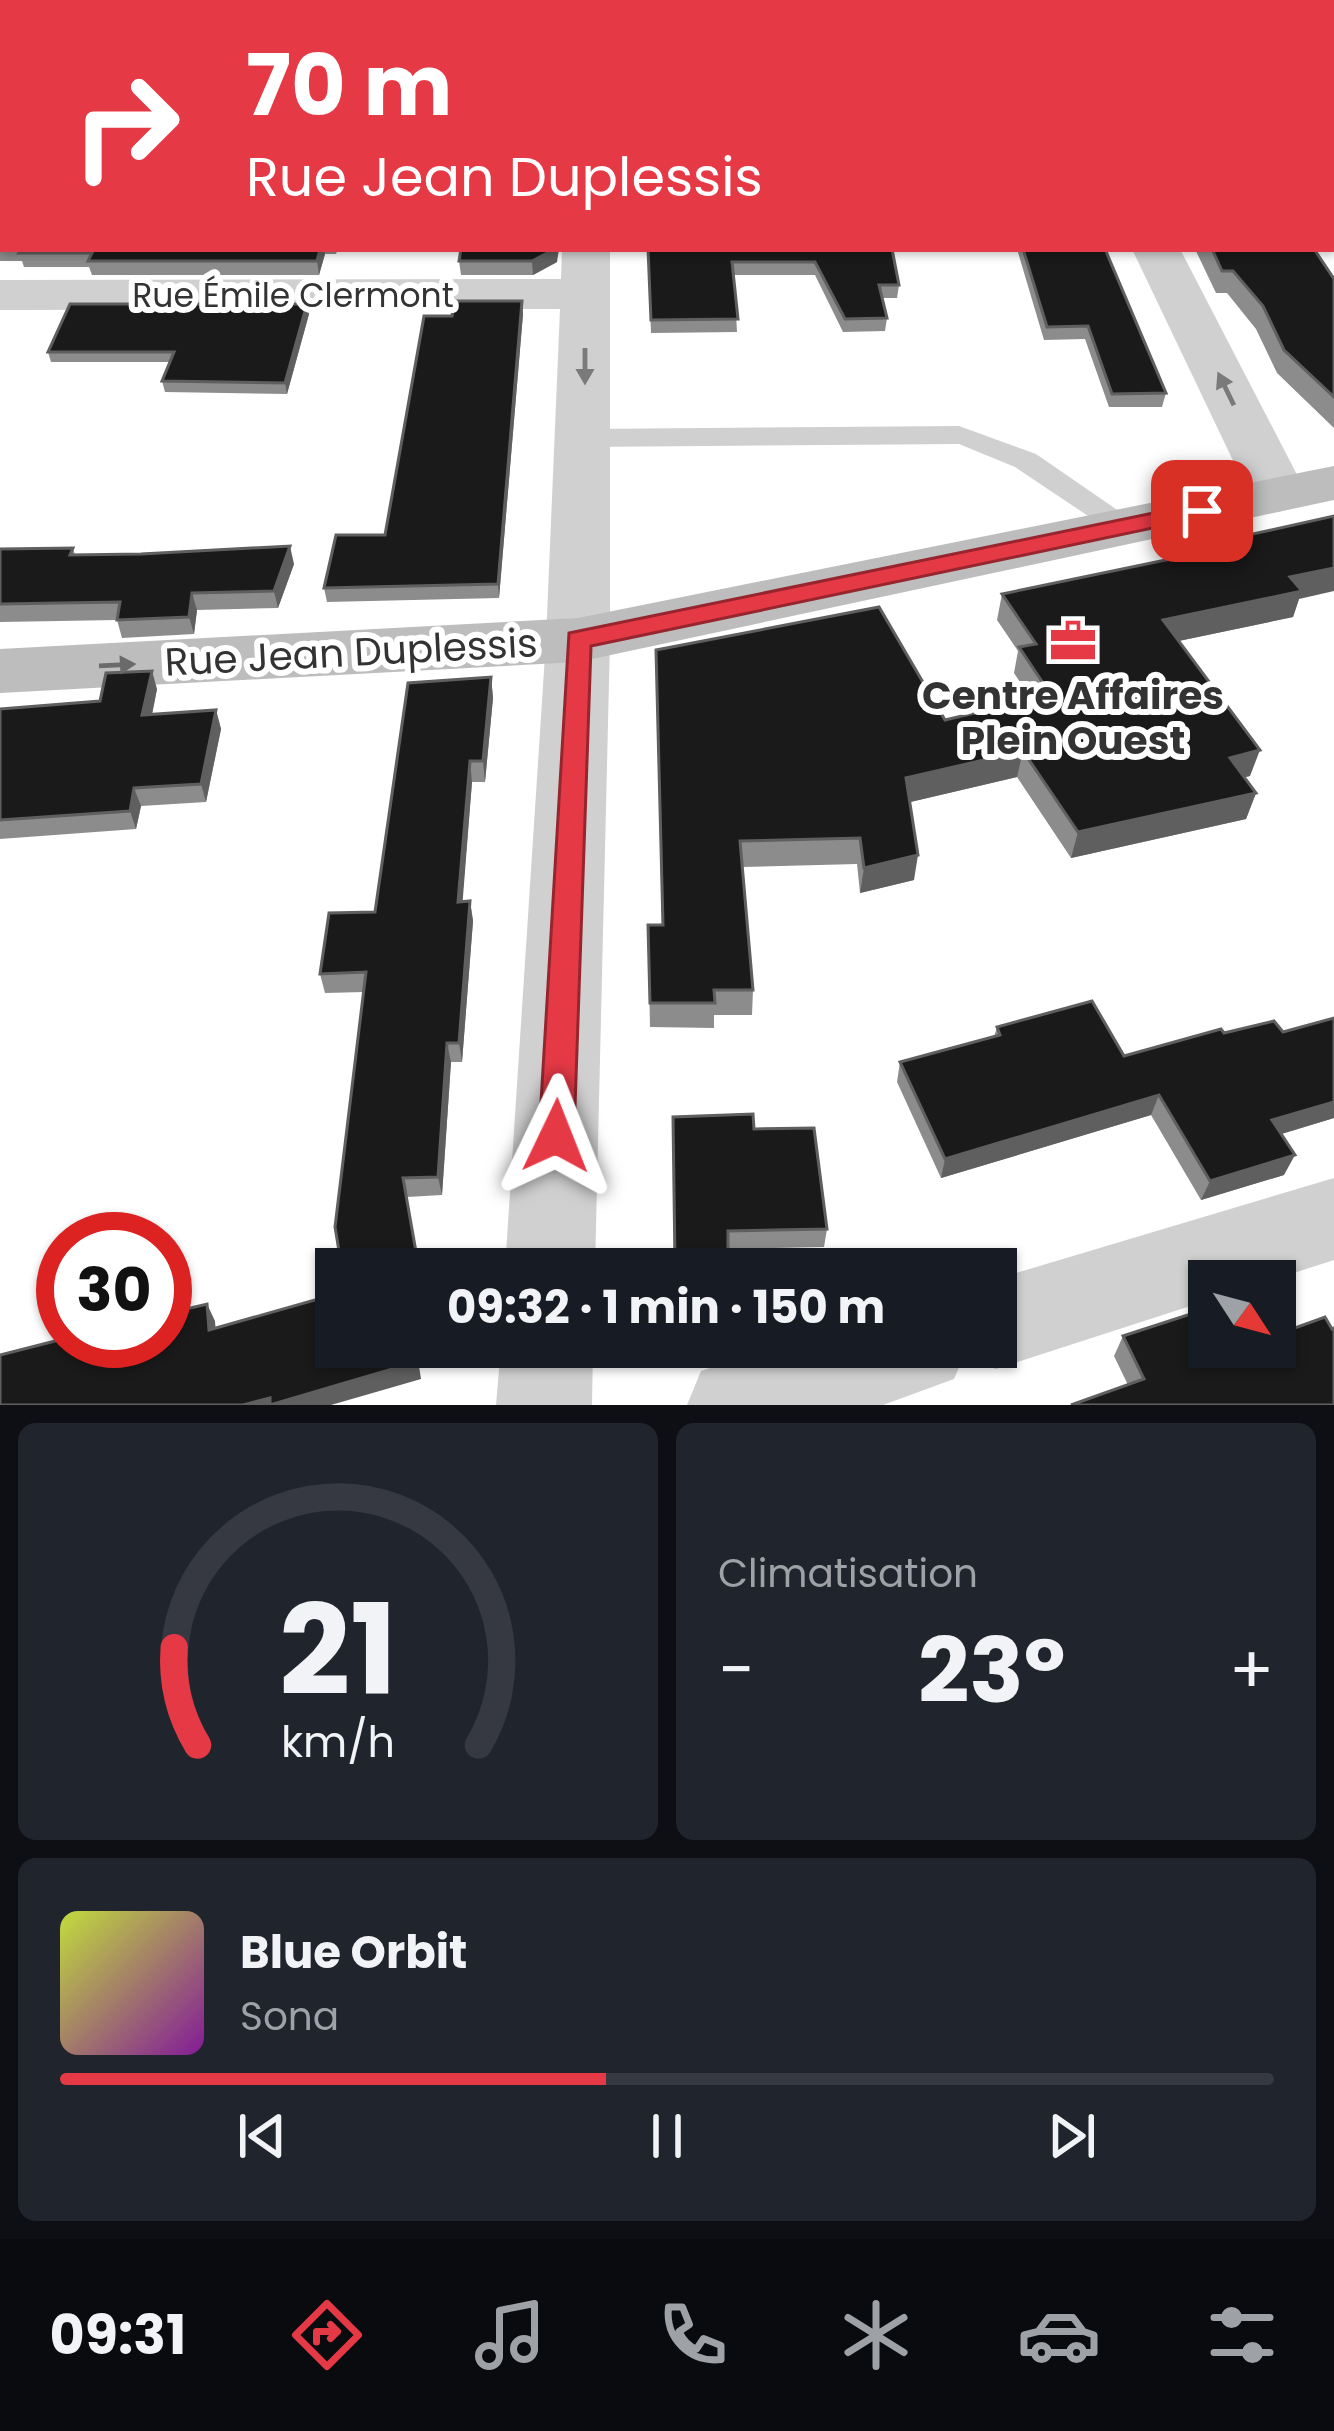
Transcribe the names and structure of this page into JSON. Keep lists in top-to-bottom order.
{
  "streets": {
    "street": ["Rue Émile Clermont", "Rue Jean Duplessis"]
  },
  "one_way": ["Rue Jean Duplessis"],
  "places": {
    "office": ["Centre Affaires Plein Ouest"]
  },
  "north": "bottom right",
  "page": {
    "turn": ["70 m", "Rue Jean Duplessis"],
    "limit": "30",
    "trip": "09:32 · 1 min · 150 m",
    "tile": "Climatisation",
    "heat": ["−", "23°", "+"],
    "song": ["Blue Orbit", "Sona"],
    "tabs": "09:31",
    "gauge": ["21", "km/h"]
  }
}
